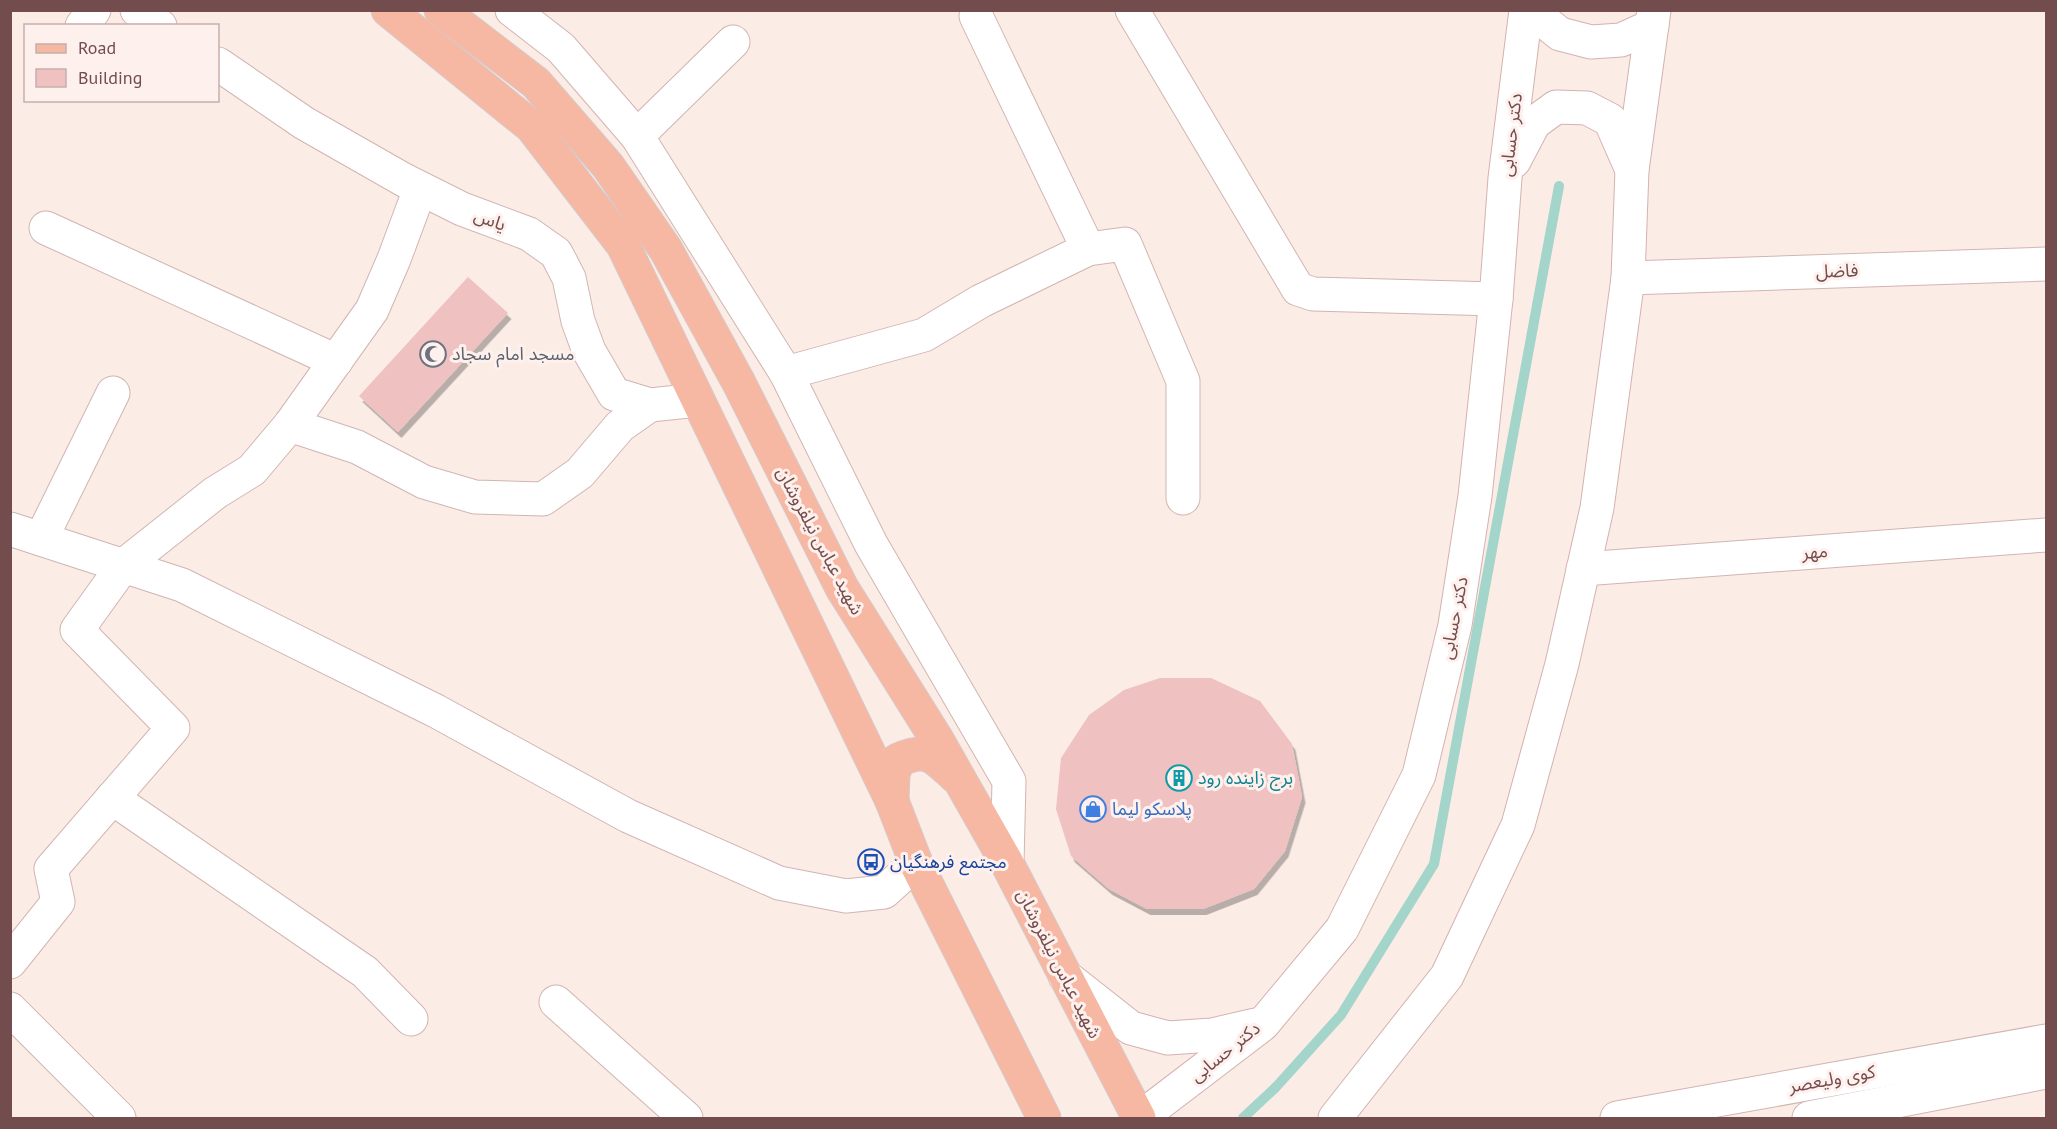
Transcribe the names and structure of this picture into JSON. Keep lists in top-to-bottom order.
{
  "streets": {
    "main road": ["شهید عباس نیلفروشان"],
    "street": [
      "دکتر حسابی",
      "یاس",
      "فاضل",
      "مهر",
      "کوی ولیعصر"
    ]
  },
  "crossings": [
    ["دکتر حسابی", "شهید عباس نیلفروشان"]
  ],
  "places": {
    "mosque": ["مسجد امام سجاد"],
    "building": ["برج زاینده رود"],
    "shop": ["پلاسکو لیما"],
    "bus stop": ["مجتمع فرهنگیان"]
  },
  "legend": ["Road", "Building"]
}
